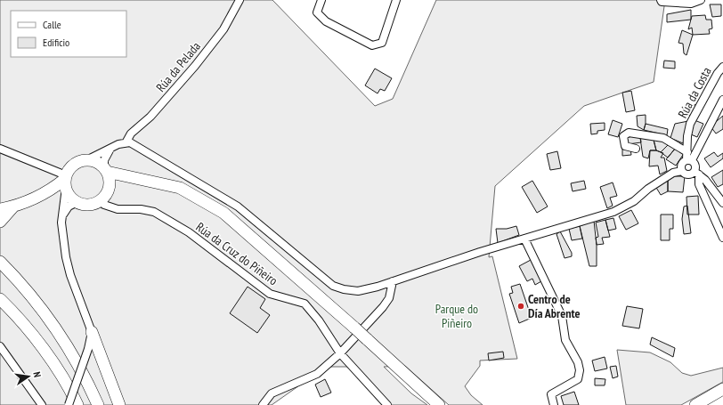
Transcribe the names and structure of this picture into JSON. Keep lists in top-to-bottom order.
{
  "streets": {
    "street": ["Rúa da Pelada", "Rúa da Costa", "Rúa da Cruz do Piñeiro"]
  },
  "parks": ["Parque do Piñeiro"],
  "places": ["Centro de Día Abrente"],
  "legend": ["Calle", "Edificio"],
  "north": "right"
}
